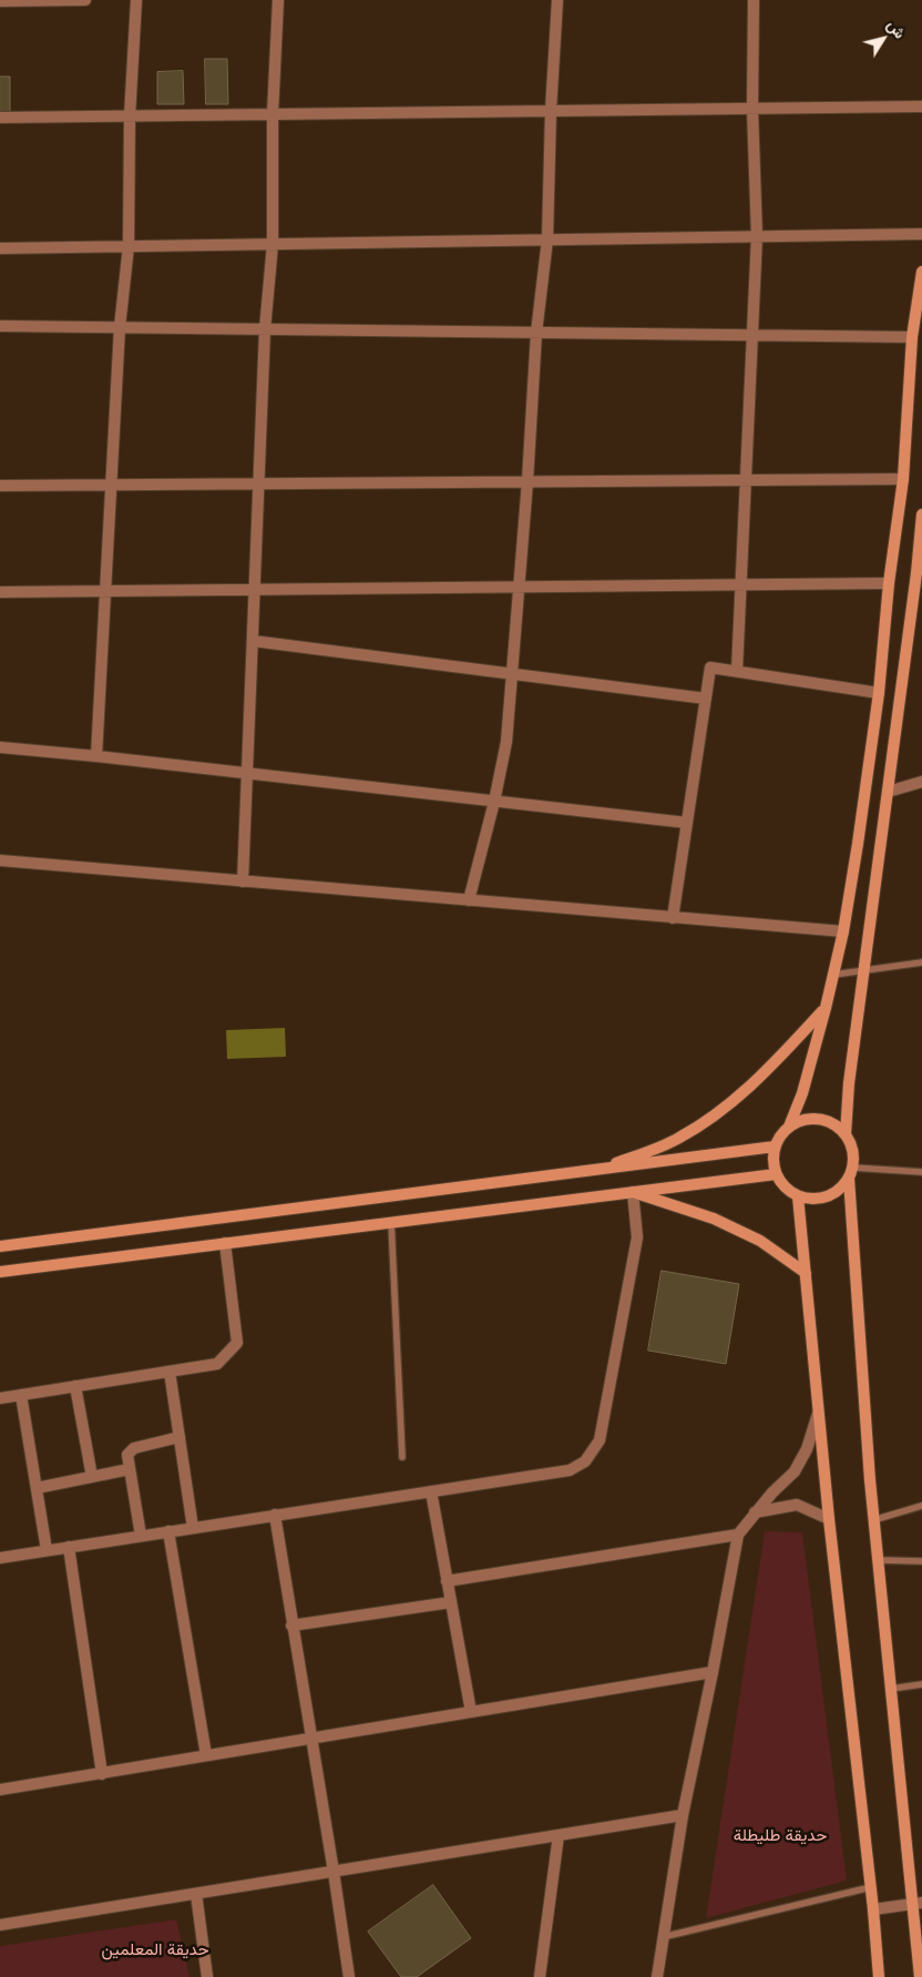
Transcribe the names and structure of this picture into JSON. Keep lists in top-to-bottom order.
{
  "parks": ["حديقة طليطلة", "حديقة المعلمين"],
  "north": "top right"
}
